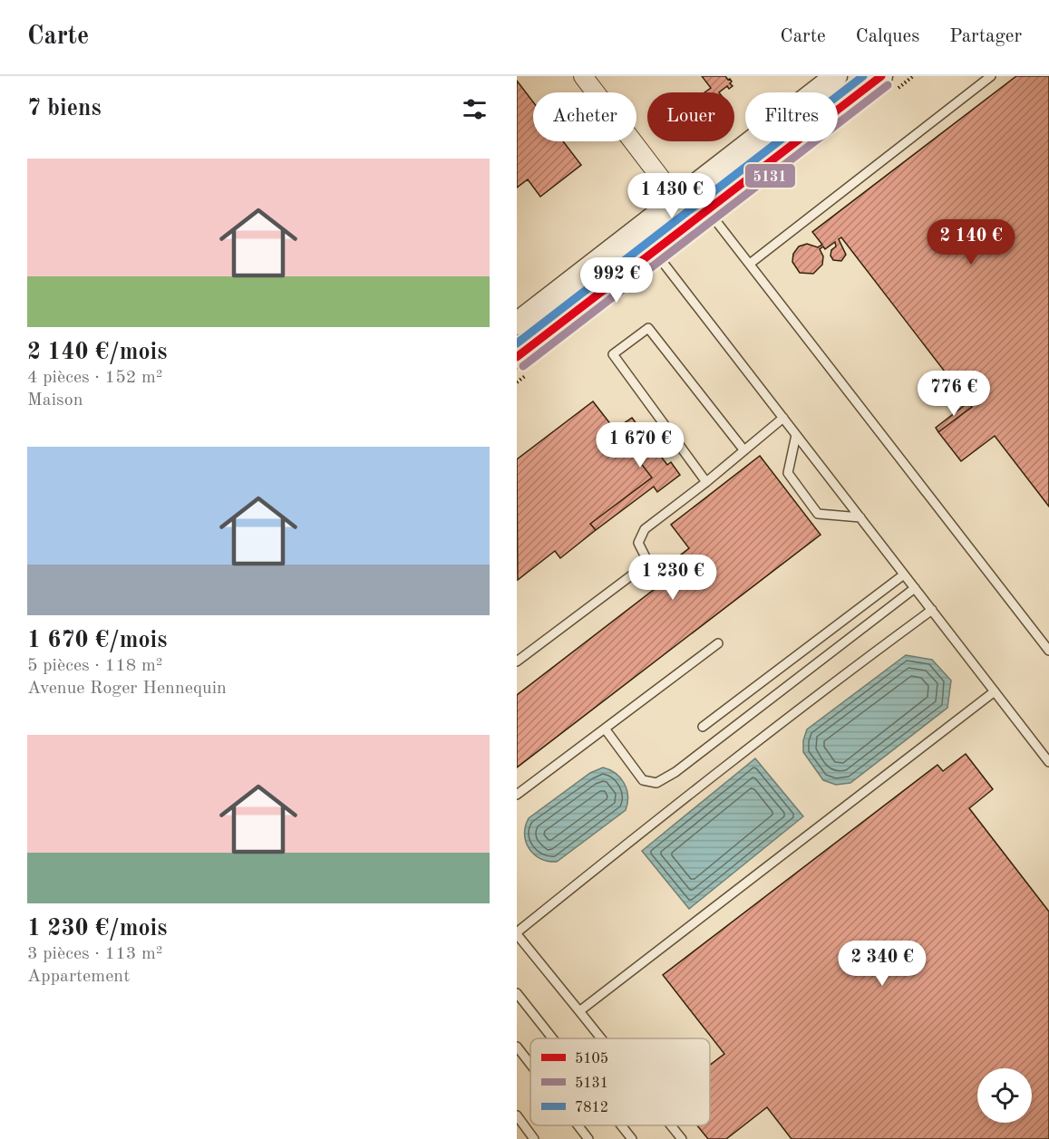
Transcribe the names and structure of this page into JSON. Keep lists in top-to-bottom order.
{
  "lines": ["transit line 5105", "transit line 7812", "transit line 5131"],
  "legend": ["5105", "5131", "7812"],
  "page": {
    "header": "Carte",
    "nav": ["Carte", "Calques", "Partager"],
    "heading": "7 biens",
    "chip": ["Acheter", "Louer", "Filtres"],
    "list": [
      {
        "name": "2 140 €/mois",
        "note": "4 pièces · 152 m² · Maison"
      },
      {
        "name": "1 670 €/mois",
        "note": "5 pièces · 118 m² · Avenue Roger Hennequin"
      },
      {
        "name": "1 230 €/mois",
        "note": "3 pièces · 113 m² · Appartement"
      }
    ],
    "price": [
      "1 430 €",
      "2 140 €",
      "992 €",
      "776 €",
      "1 670 €",
      "1 230 €",
      "2 340 €"
    ]
  }
}
